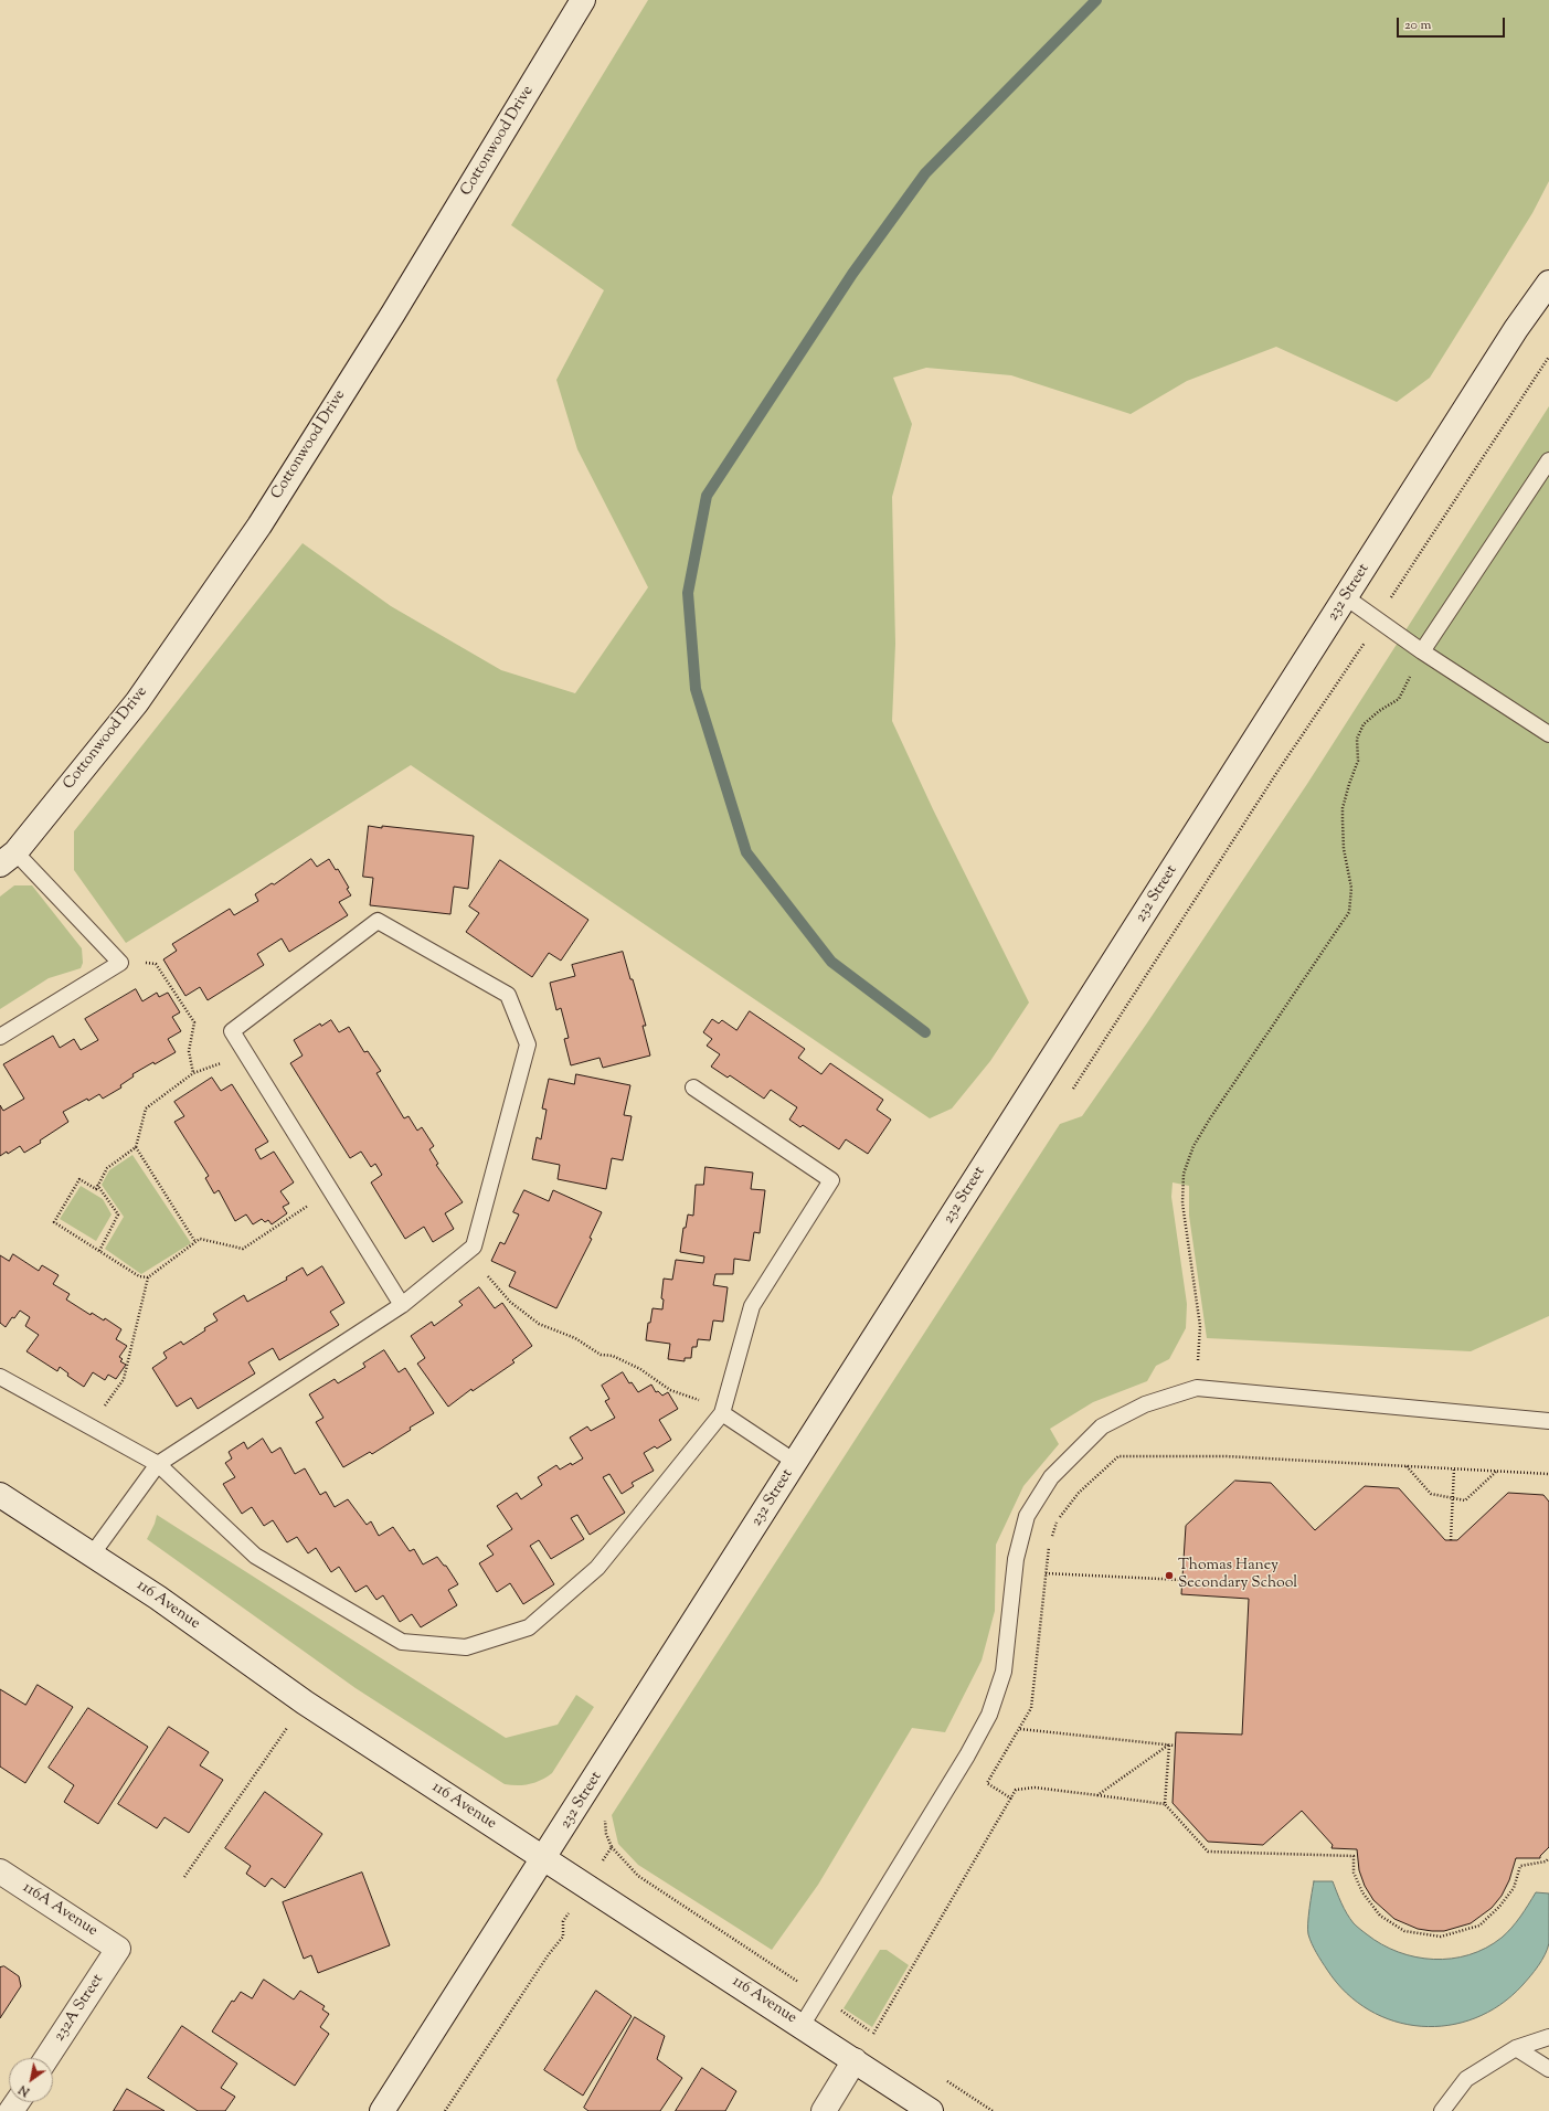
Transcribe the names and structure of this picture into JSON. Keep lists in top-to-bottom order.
{
  "streets": {
    "street": [
      "Cottonwood Drive",
      "232 Street",
      "116 Avenue",
      "116A Avenue",
      "232A Street"
    ]
  },
  "crossings": [
    ["232 Street", "116 Avenue"],
    ["116A Avenue", "232A Street"]
  ],
  "places": ["Thomas Haney Secondary School"],
  "scale_bar": "20 m",
  "north": "bottom left"
}
